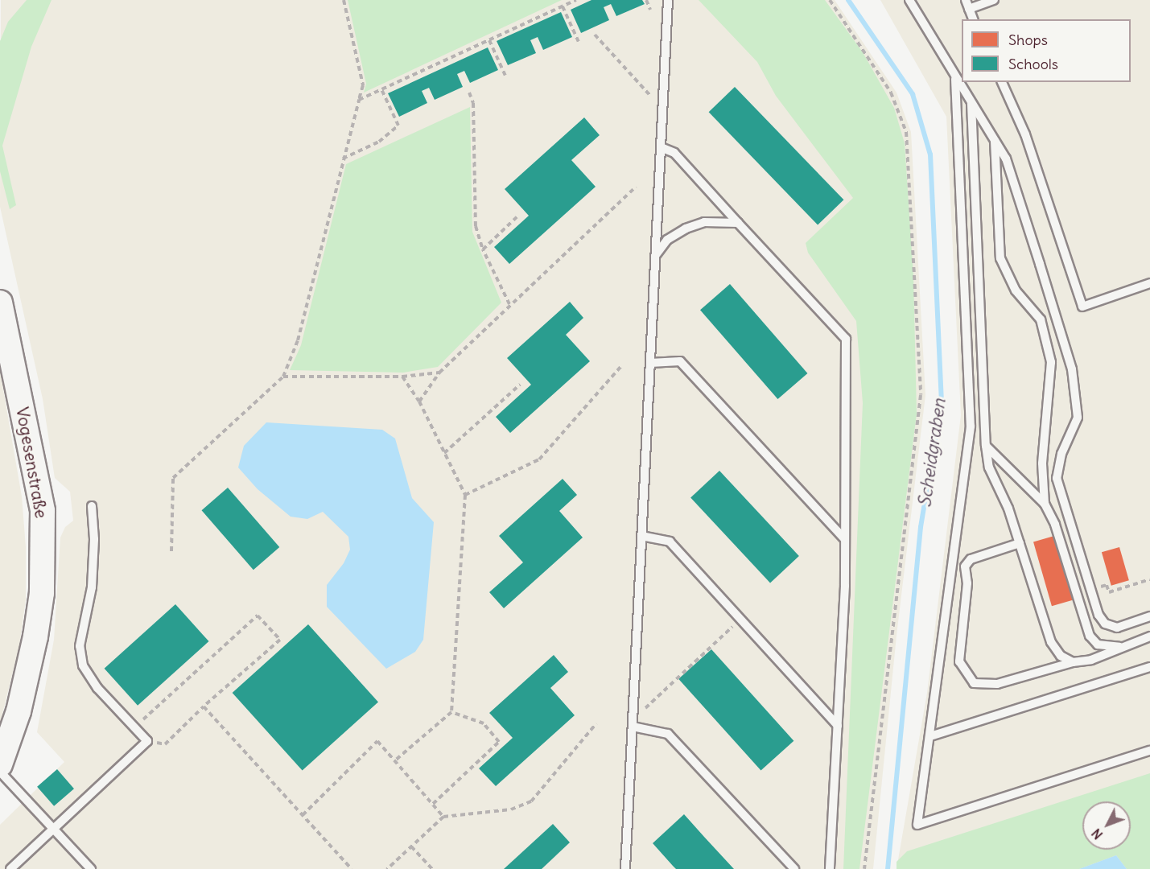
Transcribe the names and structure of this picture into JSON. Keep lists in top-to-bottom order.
{
  "streets": {
    "street": ["Vogesenstraße"]
  },
  "water": ["Scheidgraben"],
  "legend": ["Shops", "Schools"],
  "north": "bottom left"
}
